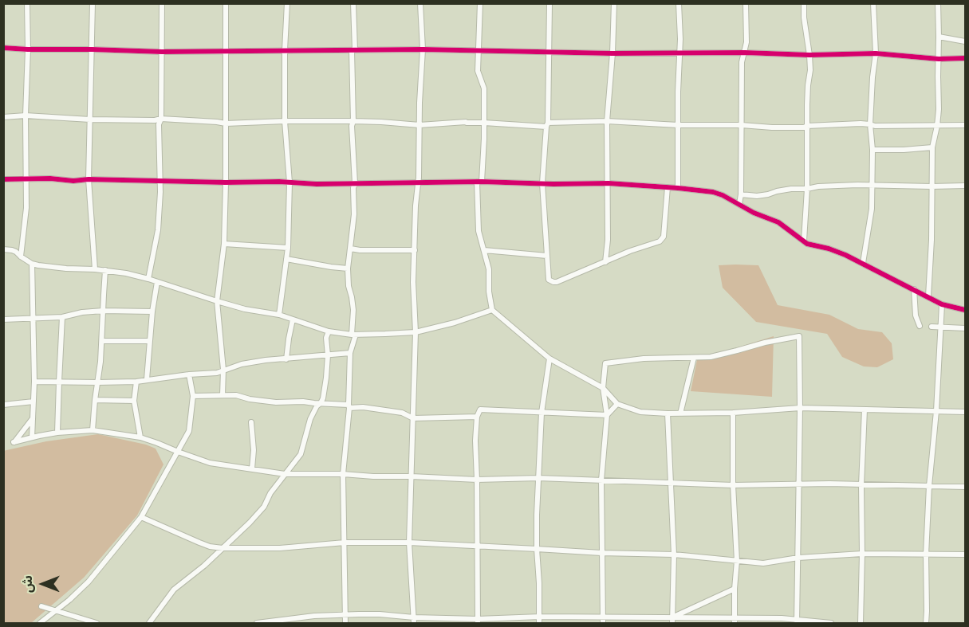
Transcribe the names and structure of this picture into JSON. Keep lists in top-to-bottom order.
{
  "north": "left"
}
